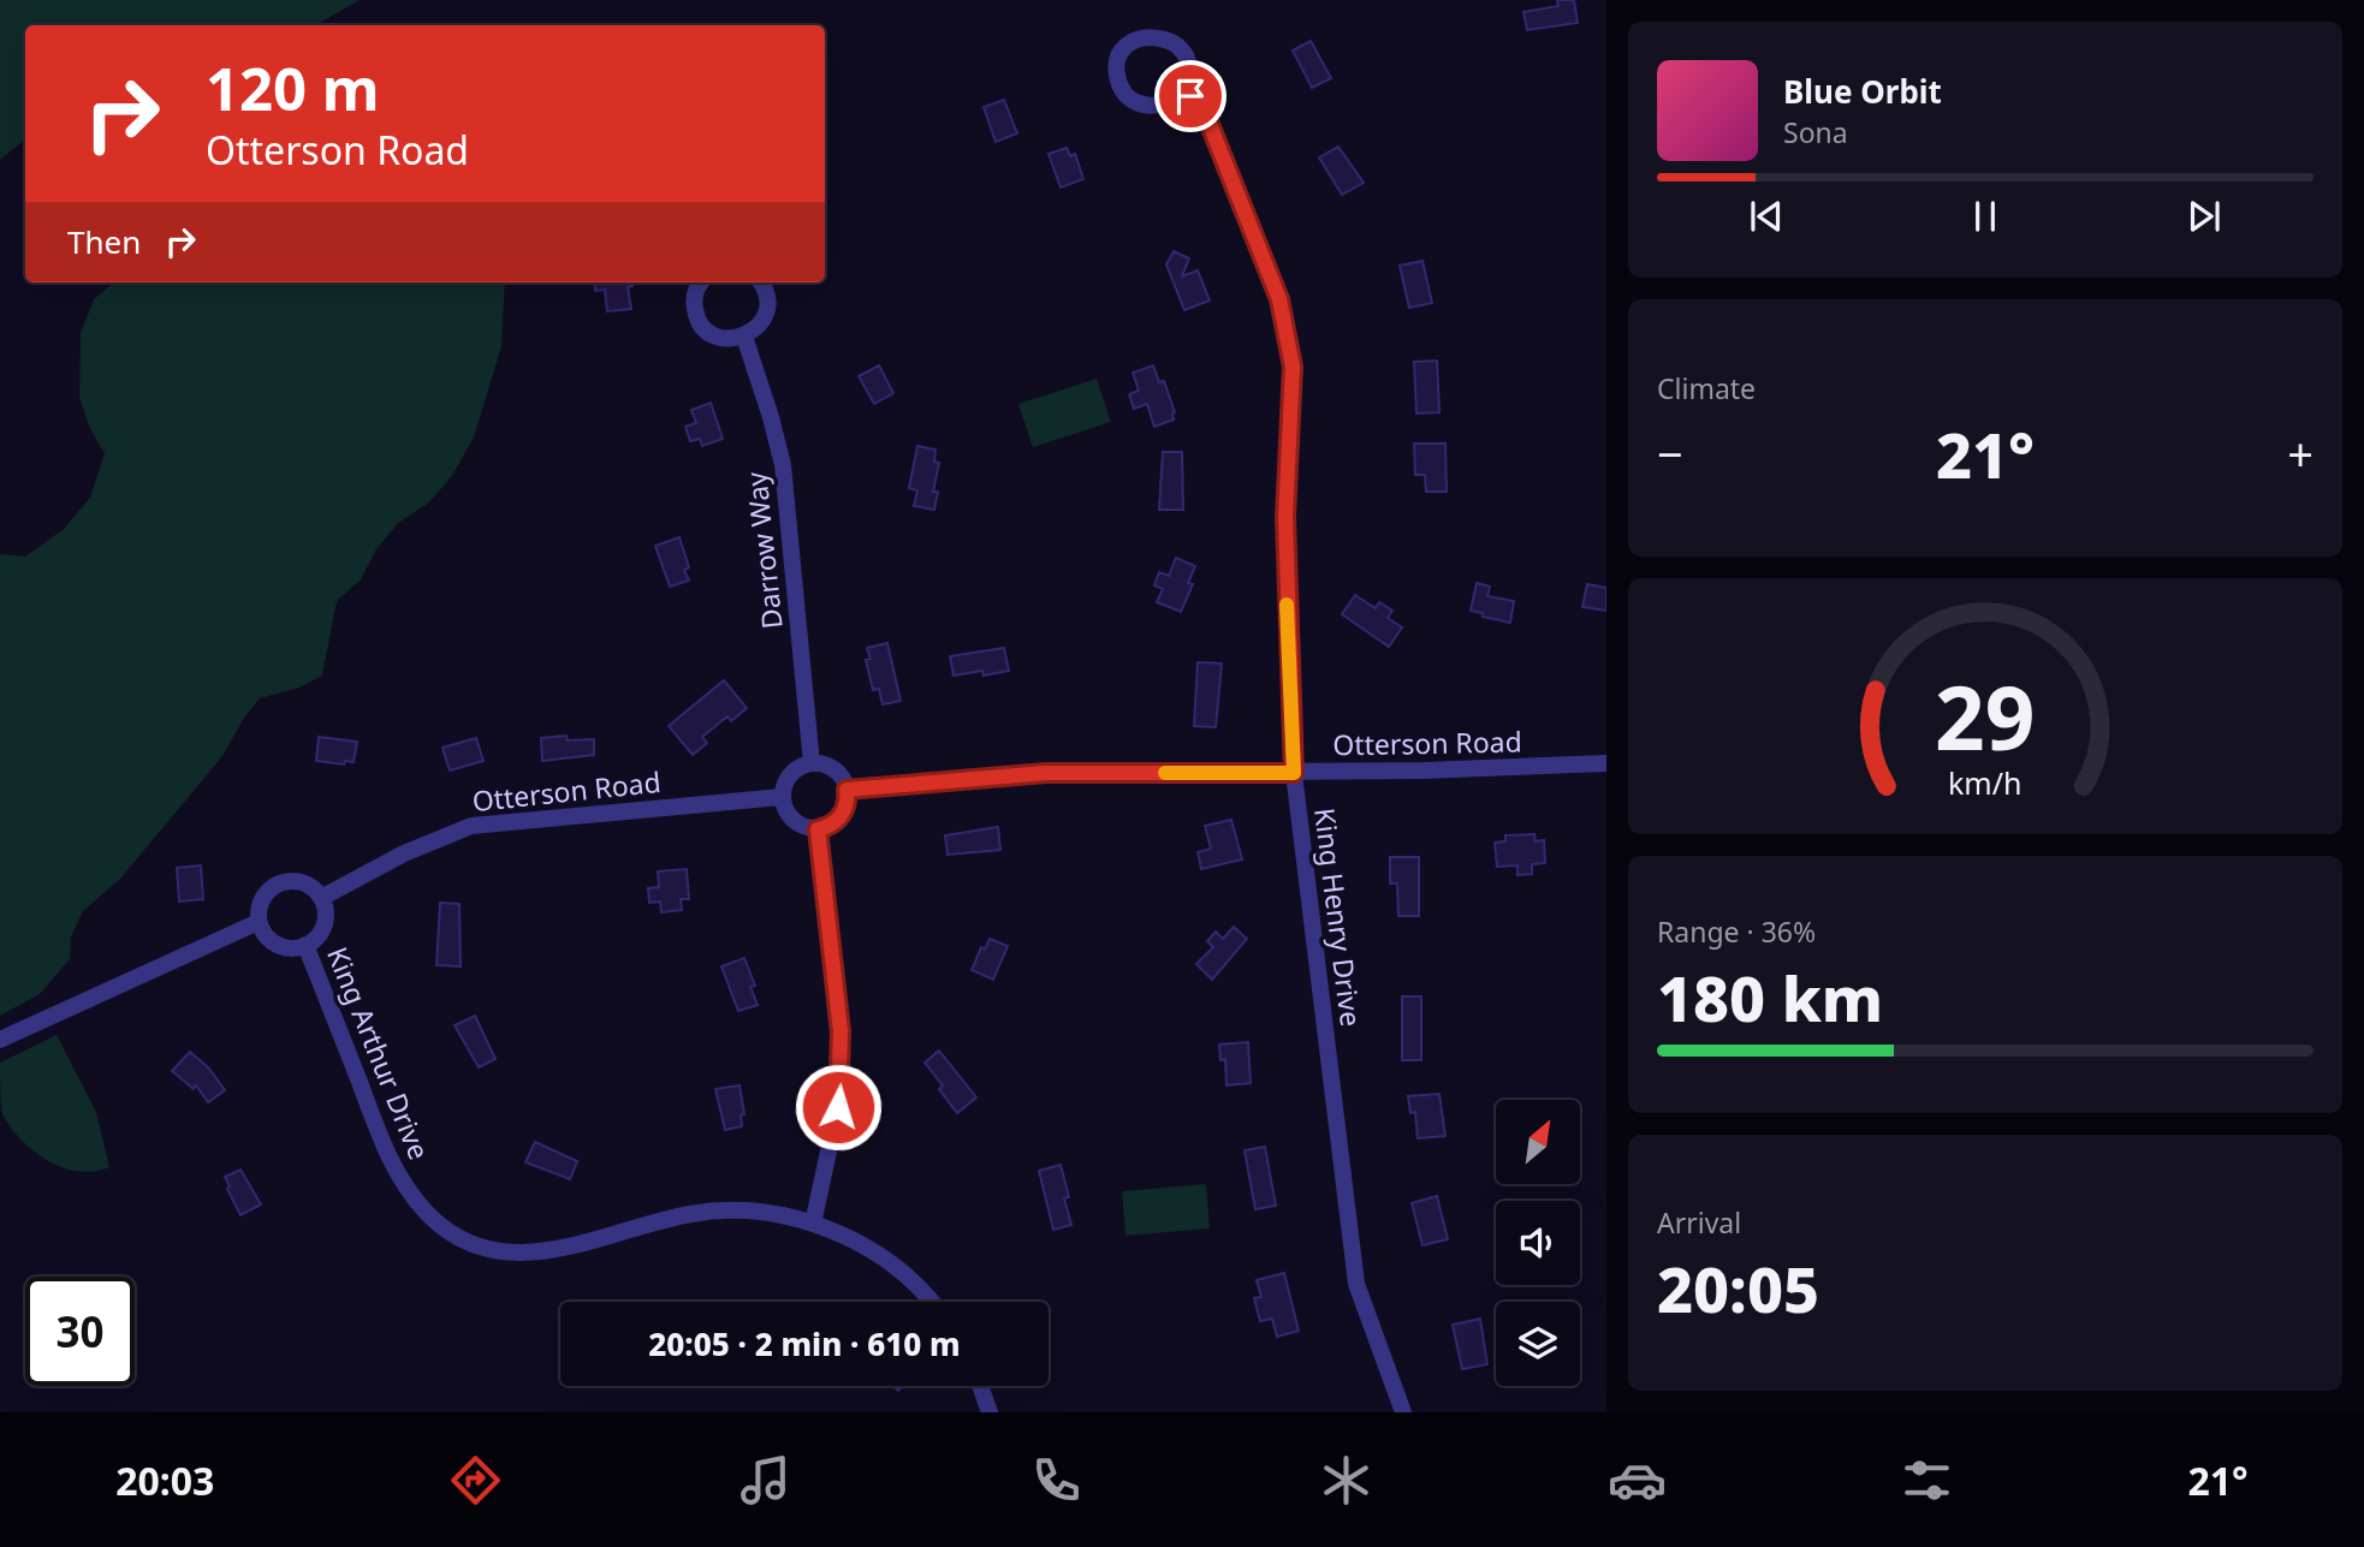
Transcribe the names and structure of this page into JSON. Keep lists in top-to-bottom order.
{
  "streets": {
    "street": [
      "Darrow Way",
      "Otterson Road",
      "King Henry Drive",
      "King Arthur Drive"
    ]
  },
  "crossings": [
    ["Darrow Way", "Otterson Road"],
    ["Otterson Road", "King Henry Drive"],
    ["Otterson Road", "King Arthur Drive"]
  ],
  "north": "top right",
  "page": {
    "turn": ["120 m", "Otterson Road"],
    "song": ["Blue Orbit", "Sona"],
    "then": "Then",
    "tile": [
      "Climate",
      ["Range · 36%", "180 km"],
      ["Arrival", "20:05"]
    ],
    "heat": ["−", "21°", "+"],
    "limit": "30",
    "trip": "20:05 · 2 min · 610 m",
    "tabs": ["20:03", "21°"],
    "gauge": ["29", "km/h"]
  }
}
